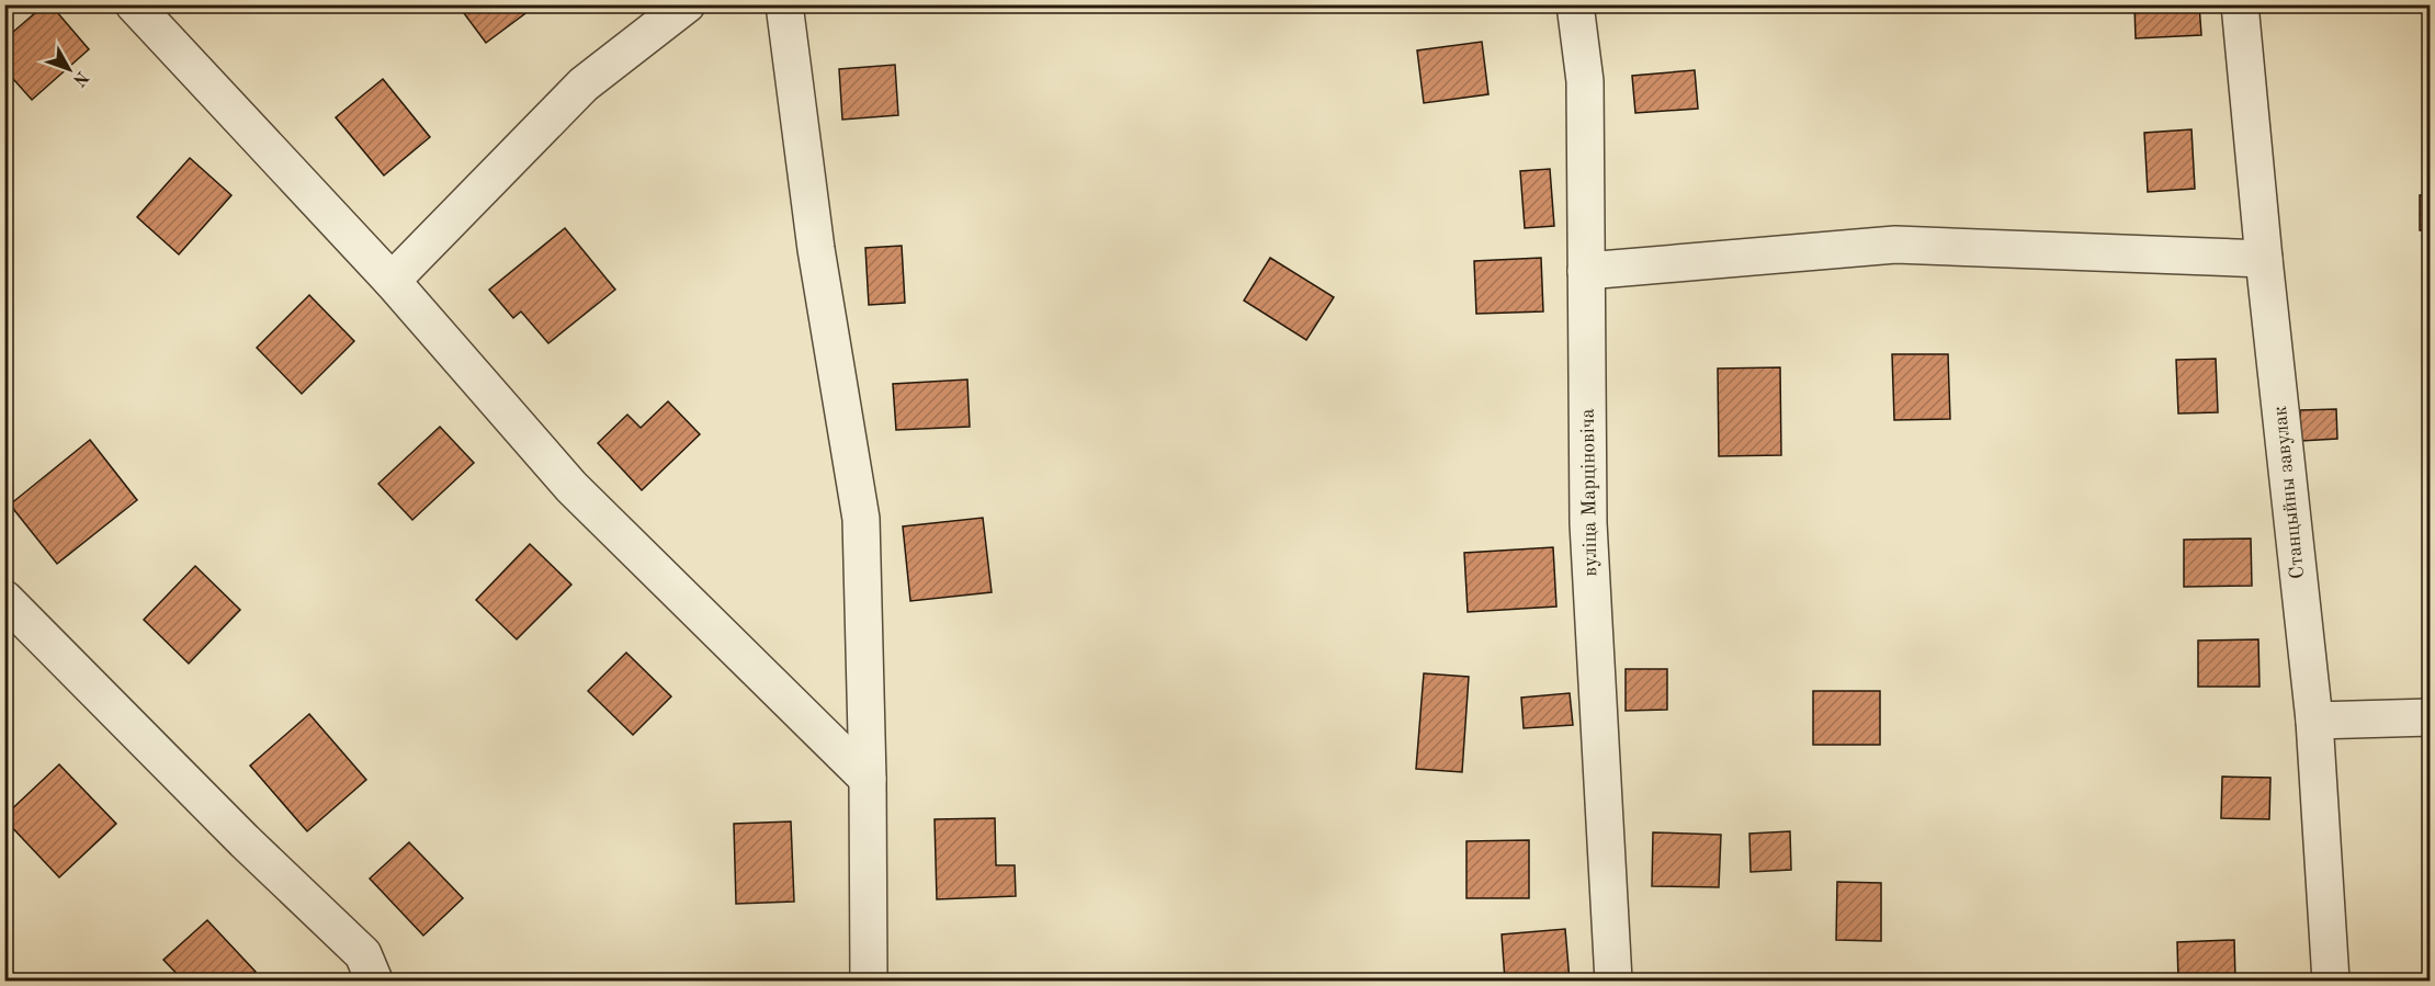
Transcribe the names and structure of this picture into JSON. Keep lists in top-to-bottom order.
{
  "streets": {
    "street": ["вуліца Марціновіча", "Станцыйны завулак"]
  },
  "north": "bottom right"
}
